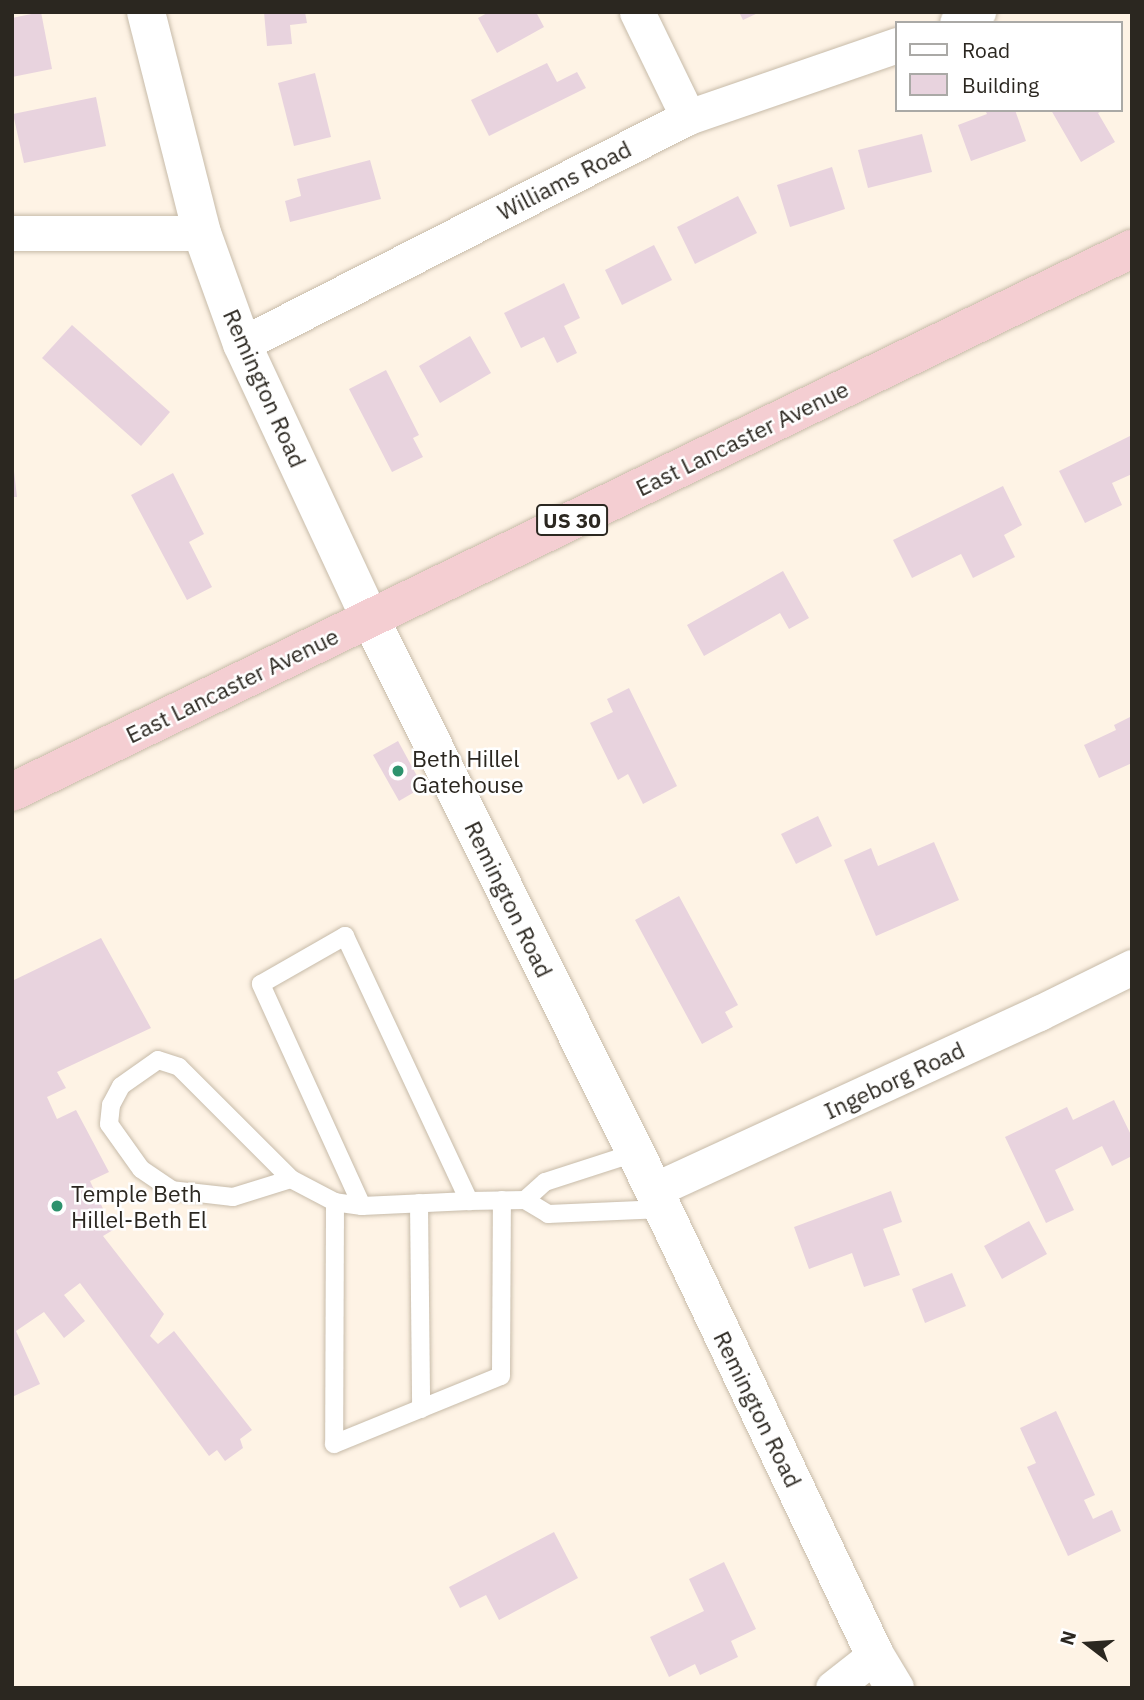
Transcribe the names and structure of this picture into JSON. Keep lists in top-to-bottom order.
{
  "streets": {
    "highway": ["East Lancaster Avenue", "US 30"],
    "main road": ["Remington Road"],
    "street": ["Williams Road", "Ingeborg Road"]
  },
  "crossings": [
    ["Williams Road", "Remington Road"],
    ["Remington Road", "East Lancaster Avenue"],
    ["Remington Road", "Ingeborg Road"]
  ],
  "places": ["Beth Hillel Gatehouse", "Temple Beth Hillel-Beth El"],
  "legend": ["Road", "Building"],
  "north": "left"
}
